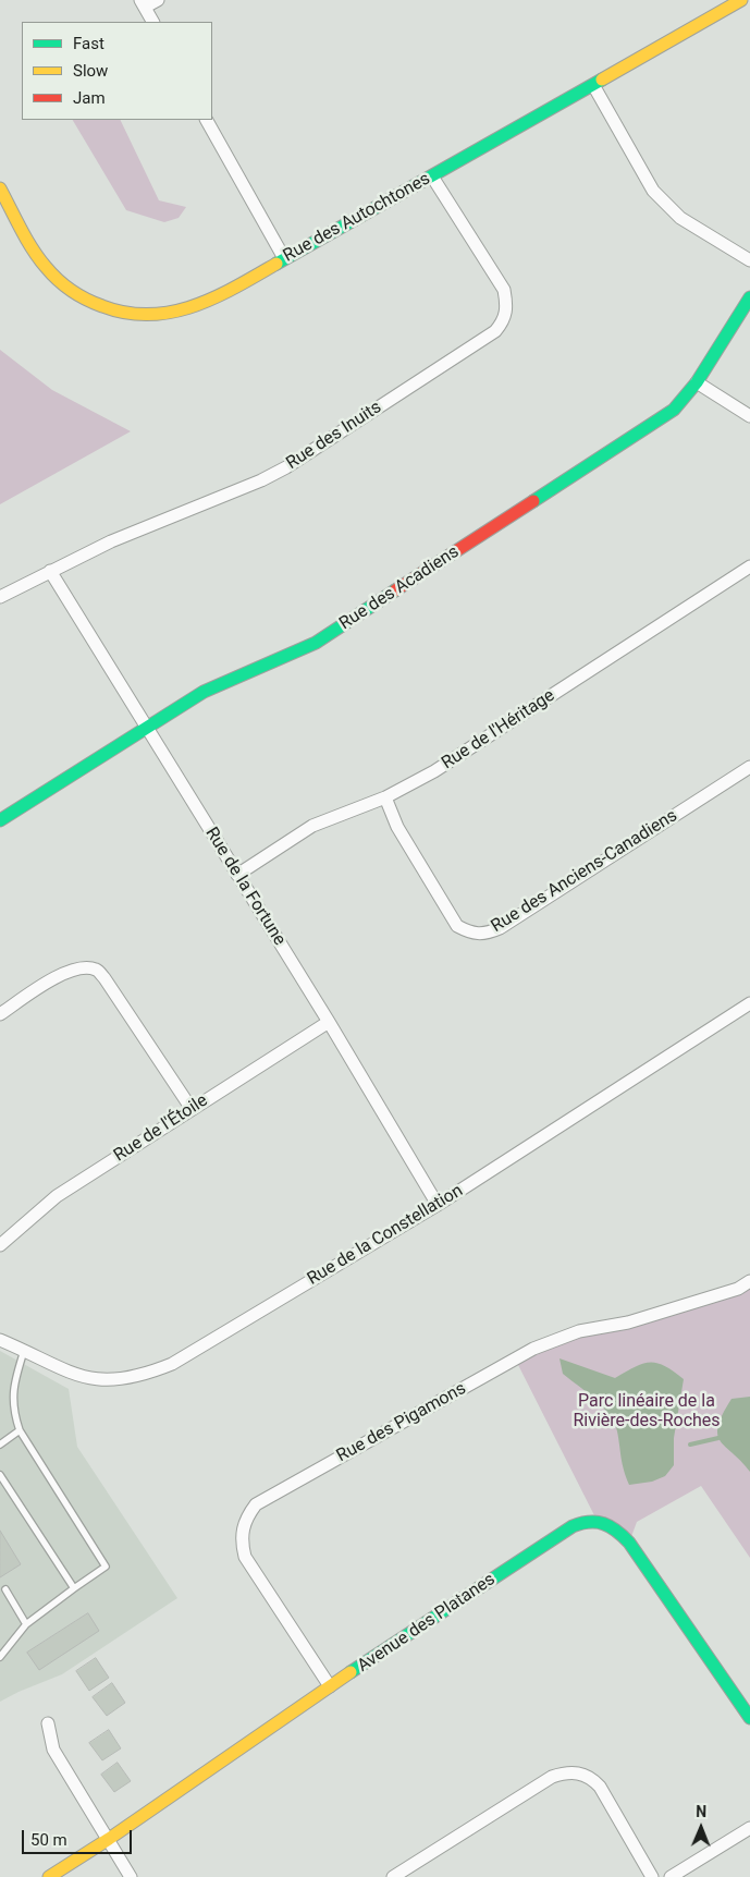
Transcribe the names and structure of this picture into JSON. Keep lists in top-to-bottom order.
{
  "streets": {
    "street": [
      "Rue des Autochtones",
      "Rue des Inuits",
      "Rue des Acadiens",
      "Rue de l'Héritage",
      "Rue des Anciens-Canadiens",
      "Rue de la Fortune",
      "Rue de l'Étoile",
      "Rue de la Constellation",
      "Rue des Pigamons",
      "Avenue des Platanes"
    ]
  },
  "crossings": [
    ["Rue des Autochtones", "Rue des Inuits"],
    ["Rue des Inuits", "Rue de la Fortune"],
    ["Rue des Acadiens", "Rue de la Fortune"],
    ["Rue de l'Héritage", "Rue des Anciens-Canadiens"],
    ["Rue de l'Héritage", "Rue de la Fortune"],
    ["Rue de la Fortune", "Rue de l'Étoile"],
    ["Rue de la Fortune", "Rue de la Constellation"],
    ["Rue des Pigamons", "Avenue des Platanes"]
  ],
  "parks": ["Parc linéaire de la Rivière-des-Roches"],
  "legend": ["Fast", "Slow", "Jam"],
  "scale_bar": "50 m",
  "north": "top"
}
